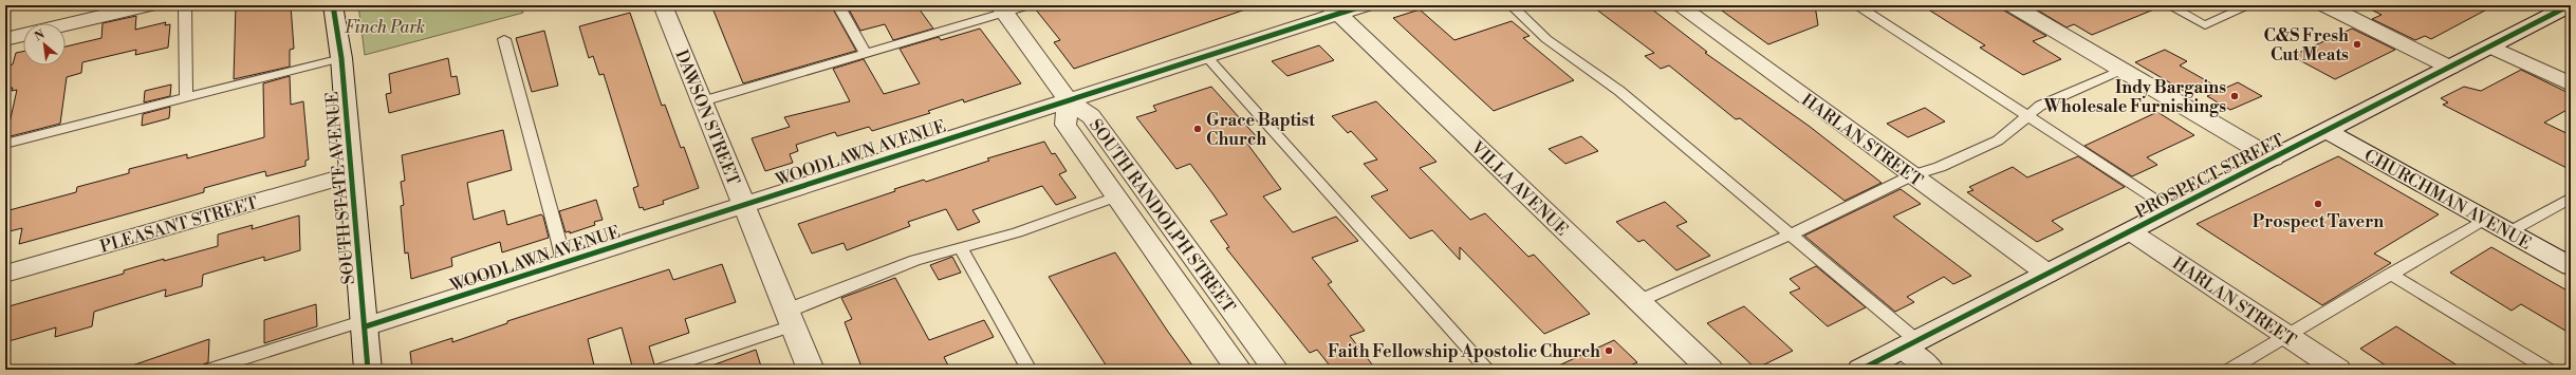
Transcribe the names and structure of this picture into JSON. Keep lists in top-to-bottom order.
{
  "streets": {
    "street": [
      "DAWSON STREET",
      "HARLAN STREET",
      "WOODLAWN AVENUE",
      "PROSPECT STREET",
      "SOUTH STATE AVENUE",
      "VILLA AVENUE",
      "CHURCHMAN AVENUE",
      "SOUTH RANDOLPH STREET",
      "PLEASANT STREET"
    ]
  },
  "crossings": [
    ["DAWSON STREET", "WOODLAWN AVENUE"],
    ["HARLAN STREET", "PROSPECT STREET"],
    ["WOODLAWN AVENUE", "SOUTH STATE AVENUE"],
    ["WOODLAWN AVENUE", "VILLA AVENUE"],
    ["WOODLAWN AVENUE", "SOUTH RANDOLPH STREET"],
    ["PROSPECT STREET", "CHURCHMAN AVENUE"],
    ["SOUTH STATE AVENUE", "PLEASANT STREET"]
  ],
  "parks": ["Finch Park"],
  "places": [
    "C&S Fresh Cut Meats",
    "Indy Bargains Wholesale Furnishings",
    "Grace Baptist Church",
    "Prospect Tavern",
    "Faith Fellowship Apostolic Church"
  ],
  "north": "top left"
}
